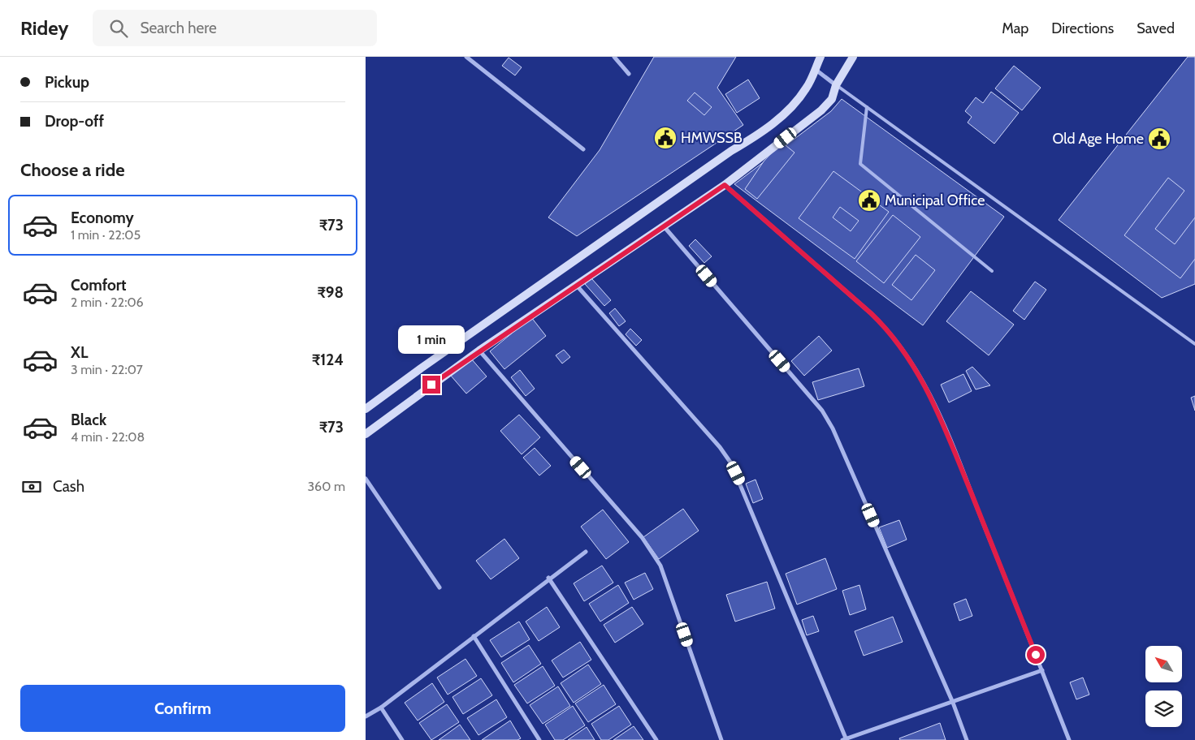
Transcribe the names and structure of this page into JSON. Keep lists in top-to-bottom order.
{
  "places": {
    "public building": ["HMWSSB", "Old Age Home", "Municipal Office"]
  },
  "north": "top left",
  "page": {
    "header": "Ridey",
    "search": "Search here",
    "nav": ["Map", "Directions", "Saved"],
    "banner": ["Pickup", "Drop-off"],
    "heading": "Choose a ride",
    "list": [
      {
        "name": "Economy",
        "note": "1 min · 22:05",
        "value": "₹73"
      },
      {
        "name": "Comfort",
        "note": "2 min · 22:06",
        "value": "₹98"
      },
      {
        "name": "XL",
        "note": "3 min · 22:07",
        "value": "₹124"
      },
      {
        "name": "Black",
        "note": "4 min · 22:08",
        "value": "₹73"
      }
    ],
    "bubble": "1 min",
    "pay": ["Cash", "360 m"],
    "buttons": "Confirm"
  }
}
